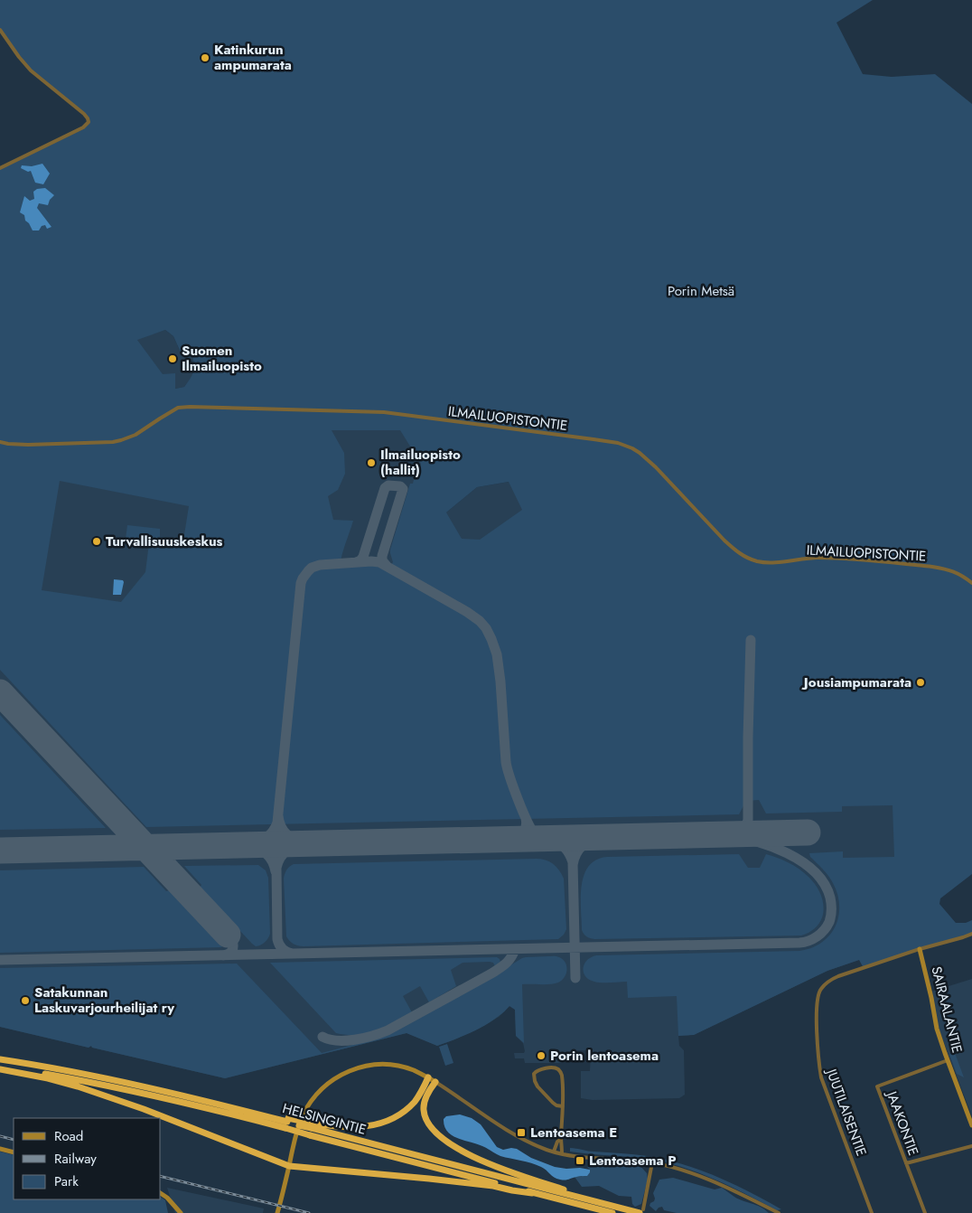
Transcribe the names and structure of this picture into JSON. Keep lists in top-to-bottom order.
{
  "streets": {
    "highway": ["HELSINGINTIE"],
    "main road": ["SAIRAALANTIE"],
    "street": ["ILMAILUOPISTONTIE", "JUUTILAISENTIE", "JAAKONTIE"]
  },
  "crossings": [
    ["SAIRAALANTIE", "JUUTILAISENTIE"],
    ["SAIRAALANTIE", "JAAKONTIE"]
  ],
  "parks": ["Porin Metsä"],
  "places": {
    "other": [
      "Katinkurun ampumarata",
      "Suomen Ilmailuopisto",
      "Ilmailuopisto (hallit)",
      "Turvallisuuskeskus",
      "Jousiampumarata",
      "Satakunnan Laskuvarjourheilijat ry",
      "Porin lentoasema"
    ],
    "transit": ["Lentoasema E", "Lentoasema P"]
  },
  "legend": ["Road", "Railway", "Park"]
}
